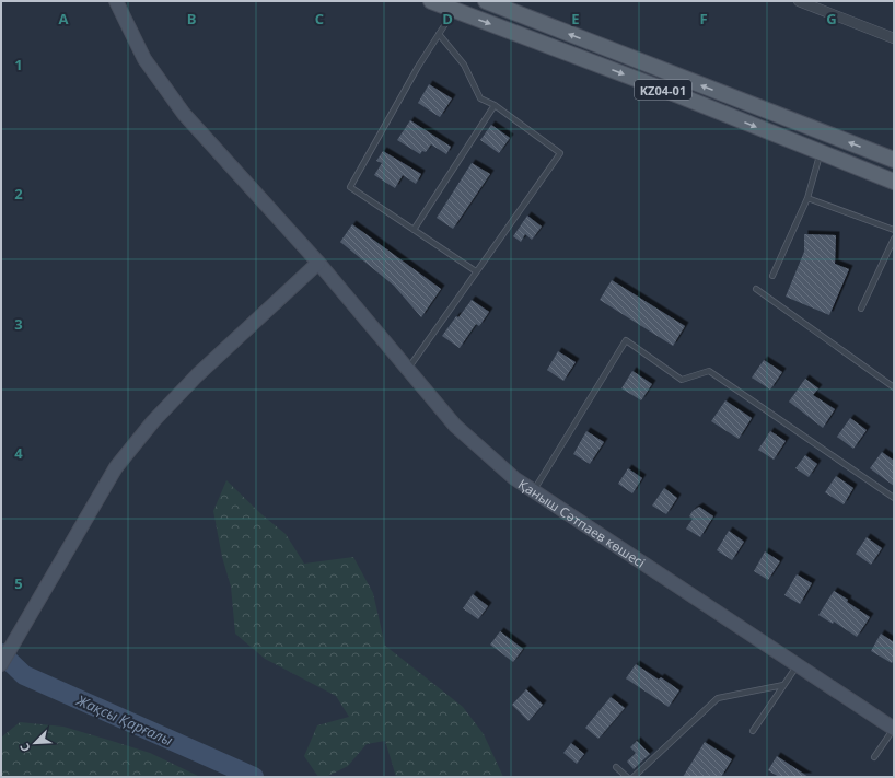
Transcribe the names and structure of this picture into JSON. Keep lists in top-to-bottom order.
{
  "streets": {
    "main road": ["KZ04-01", "Қаныш Сәтпаев көшесі"]
  },
  "water": ["Жақсы Қарғалы"],
  "north": "bottom left",
  "grid": {
    "columns": [
      "A",
      "B",
      "C",
      "D",
      "E",
      "F",
      "G"
    ],
    "rows": [
      "1",
      "2",
      "3",
      "4",
      "5"
    ]
  }
}
